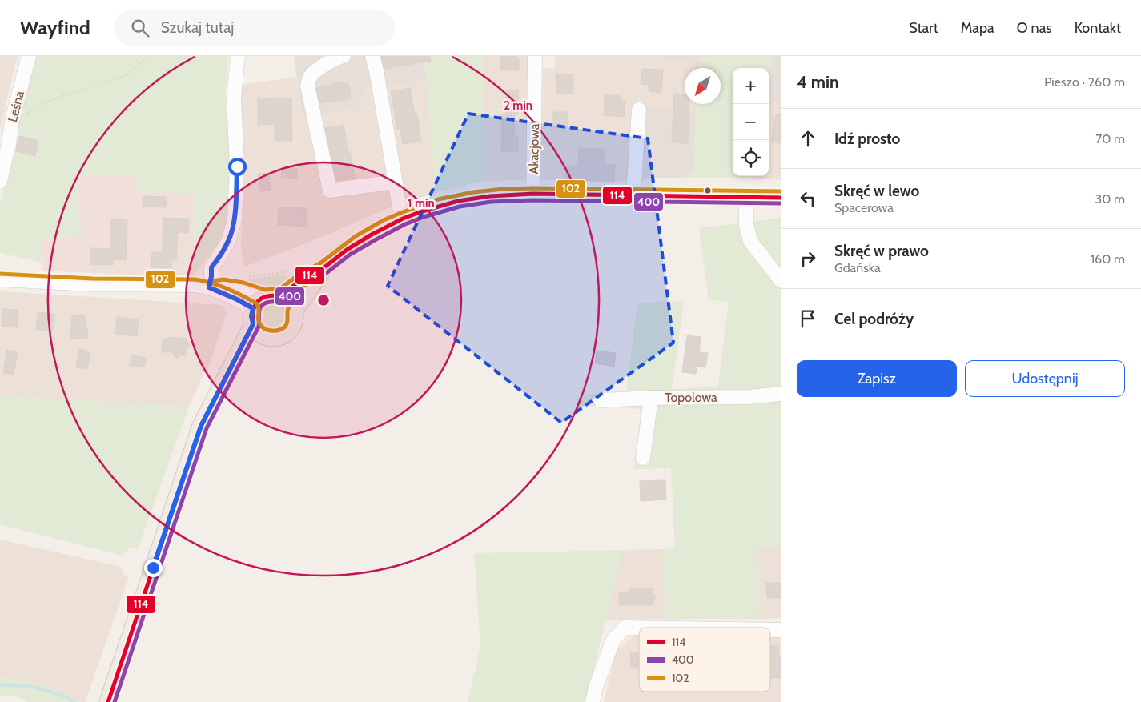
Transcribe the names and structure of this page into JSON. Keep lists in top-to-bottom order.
{
  "streets": {
    "street": ["Leśna", "Akacjowa", "Topolowa"]
  },
  "lines": ["transit line 102", "transit line 114", "transit line 400"],
  "legend": ["114", "400", "102"],
  "north": "bottom left",
  "page": {
    "header": "Wayfind",
    "search": "Szukaj tutaj",
    "nav": [
      "Start",
      "Mapa",
      "O nas",
      "Kontakt"
    ],
    "heading": ["4 min", "Pieszo · 260 m"],
    "map_buttons": ["+", "−"],
    "list": [
      ["Idź prosto", "70 m"],
      ["Skręć w lewo", "Spacerowa", "30 m"],
      ["Skręć w prawo", "Gdańska", "160 m"],
      "Cel podróży"
    ],
    "buttons": ["Zapisz", "Udostępnij"]
  },
  "rings": ["2 min", "1 min"]
}
